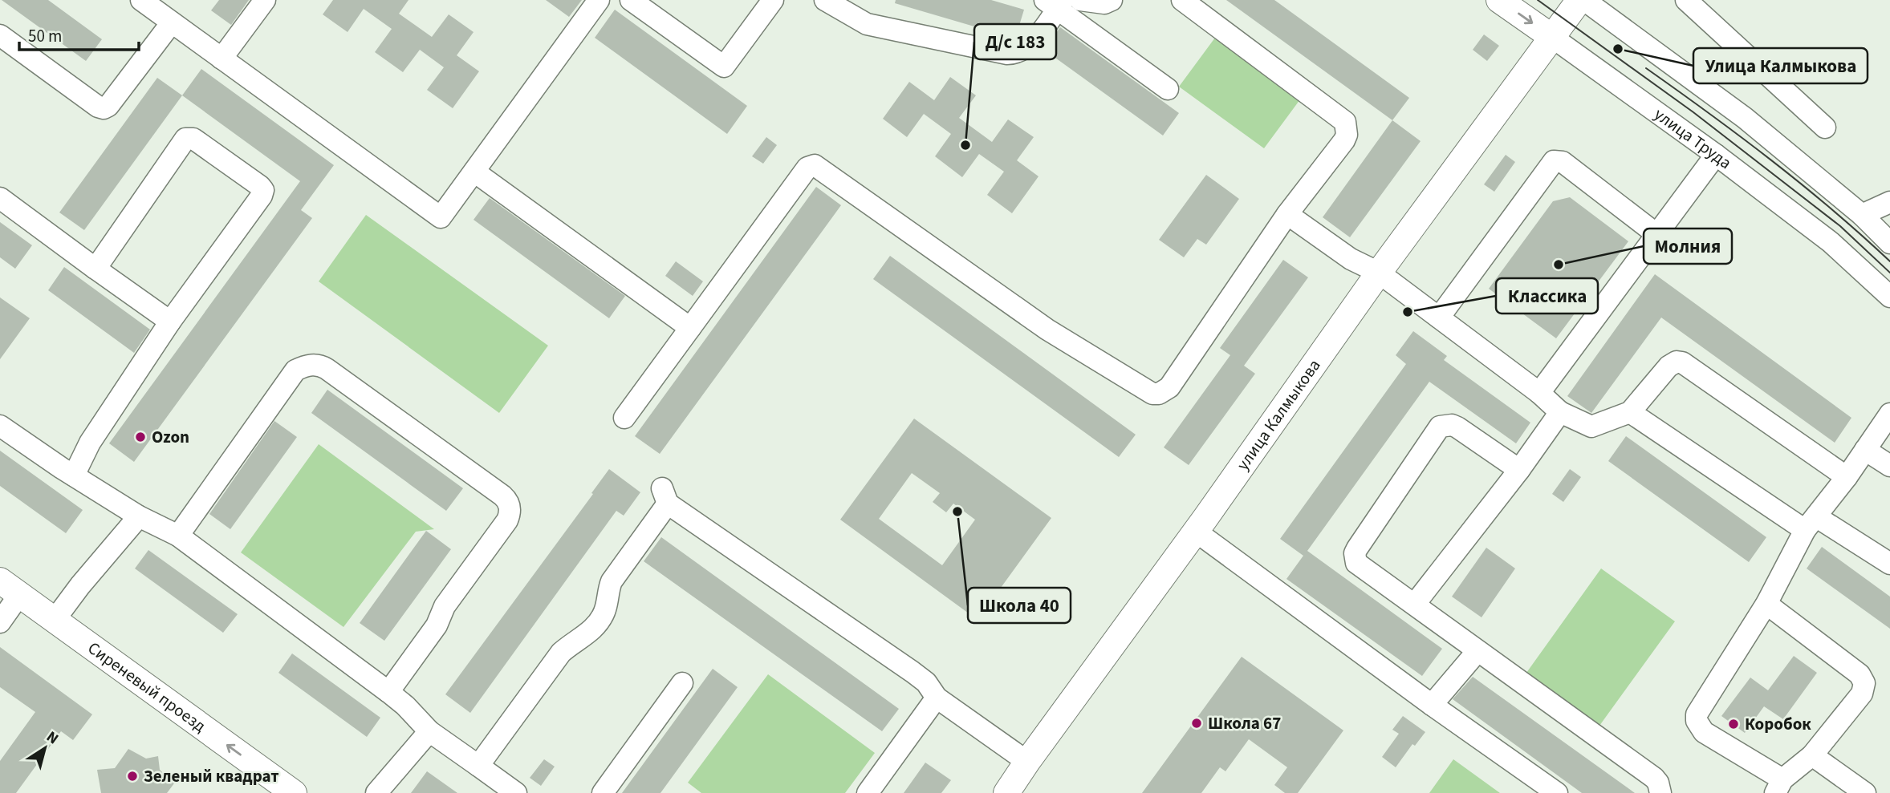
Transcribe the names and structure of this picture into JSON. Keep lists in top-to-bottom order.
{
  "streets": {
    "main road": ["улица Труда", "улица Калмыкова", "Сиреневый проезд"]
  },
  "crossings": [
    ["улица Труда", "улица Калмыкова"]
  ],
  "one_way": ["Сиреневый проезд"],
  "places": [
    "Улица Калмыкова",
    "Д/с 183",
    "Молния",
    "Классика",
    "Ozon",
    "Школа 40",
    "Школа 67",
    "Коробок",
    "Зеленый квадрат"
  ],
  "scale_bar": "50 m",
  "north": "top right"
}
